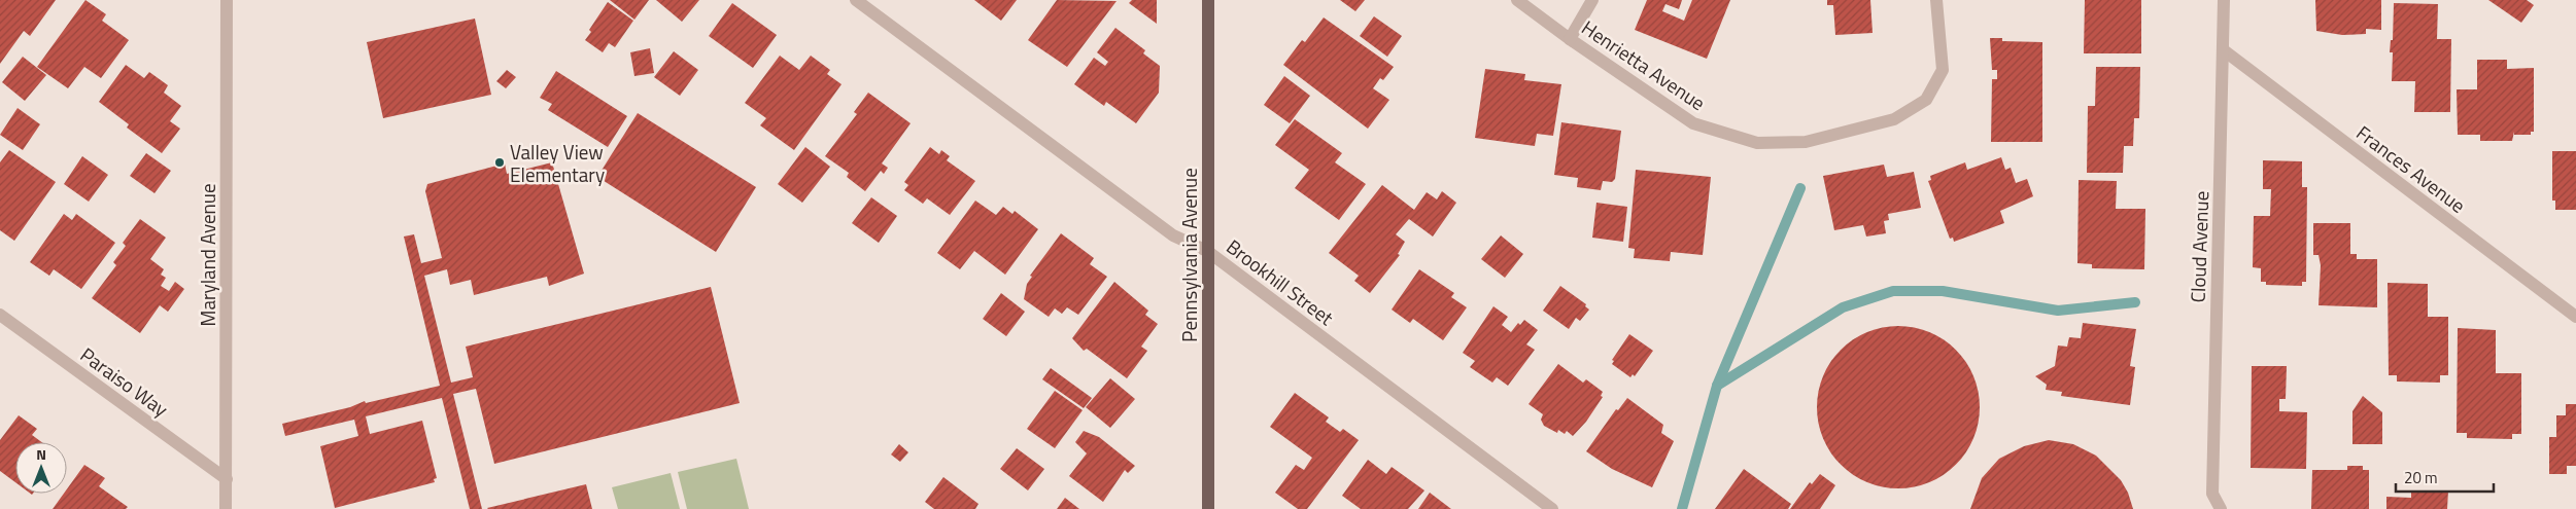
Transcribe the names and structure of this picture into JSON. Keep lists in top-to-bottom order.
{
  "streets": {
    "main road": ["Pennsylvania Avenue"],
    "street": [
      "Henrietta Avenue",
      "Frances Avenue",
      "Cloud Avenue",
      "Maryland Avenue",
      "Brookhill Street",
      "Paraiso Way"
    ]
  },
  "crossings": [
    ["Frances Avenue", "Cloud Avenue"],
    ["Maryland Avenue", "Paraiso Way"],
    ["Pennsylvania Avenue", "Brookhill Street"]
  ],
  "places": ["Valley View Elementary"],
  "scale_bar": "20 m",
  "north": "top"
}
